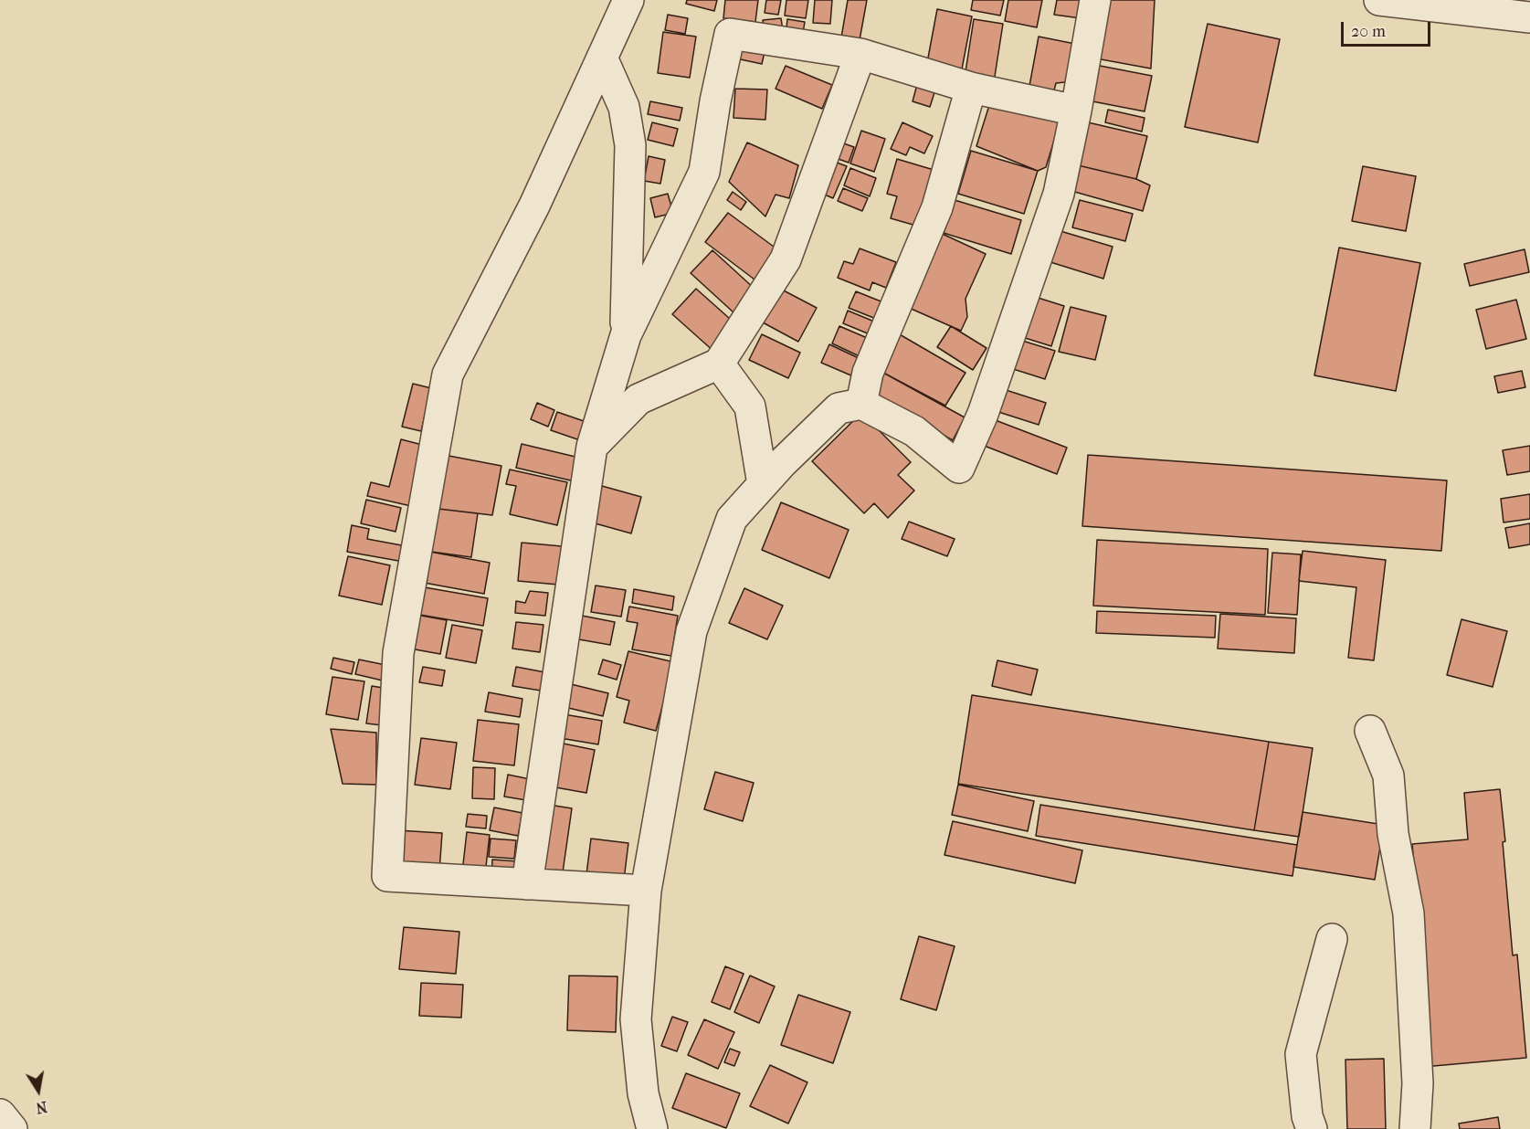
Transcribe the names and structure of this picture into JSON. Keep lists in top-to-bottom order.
{
  "scale_bar": "20 m",
  "north": "bottom"
}
